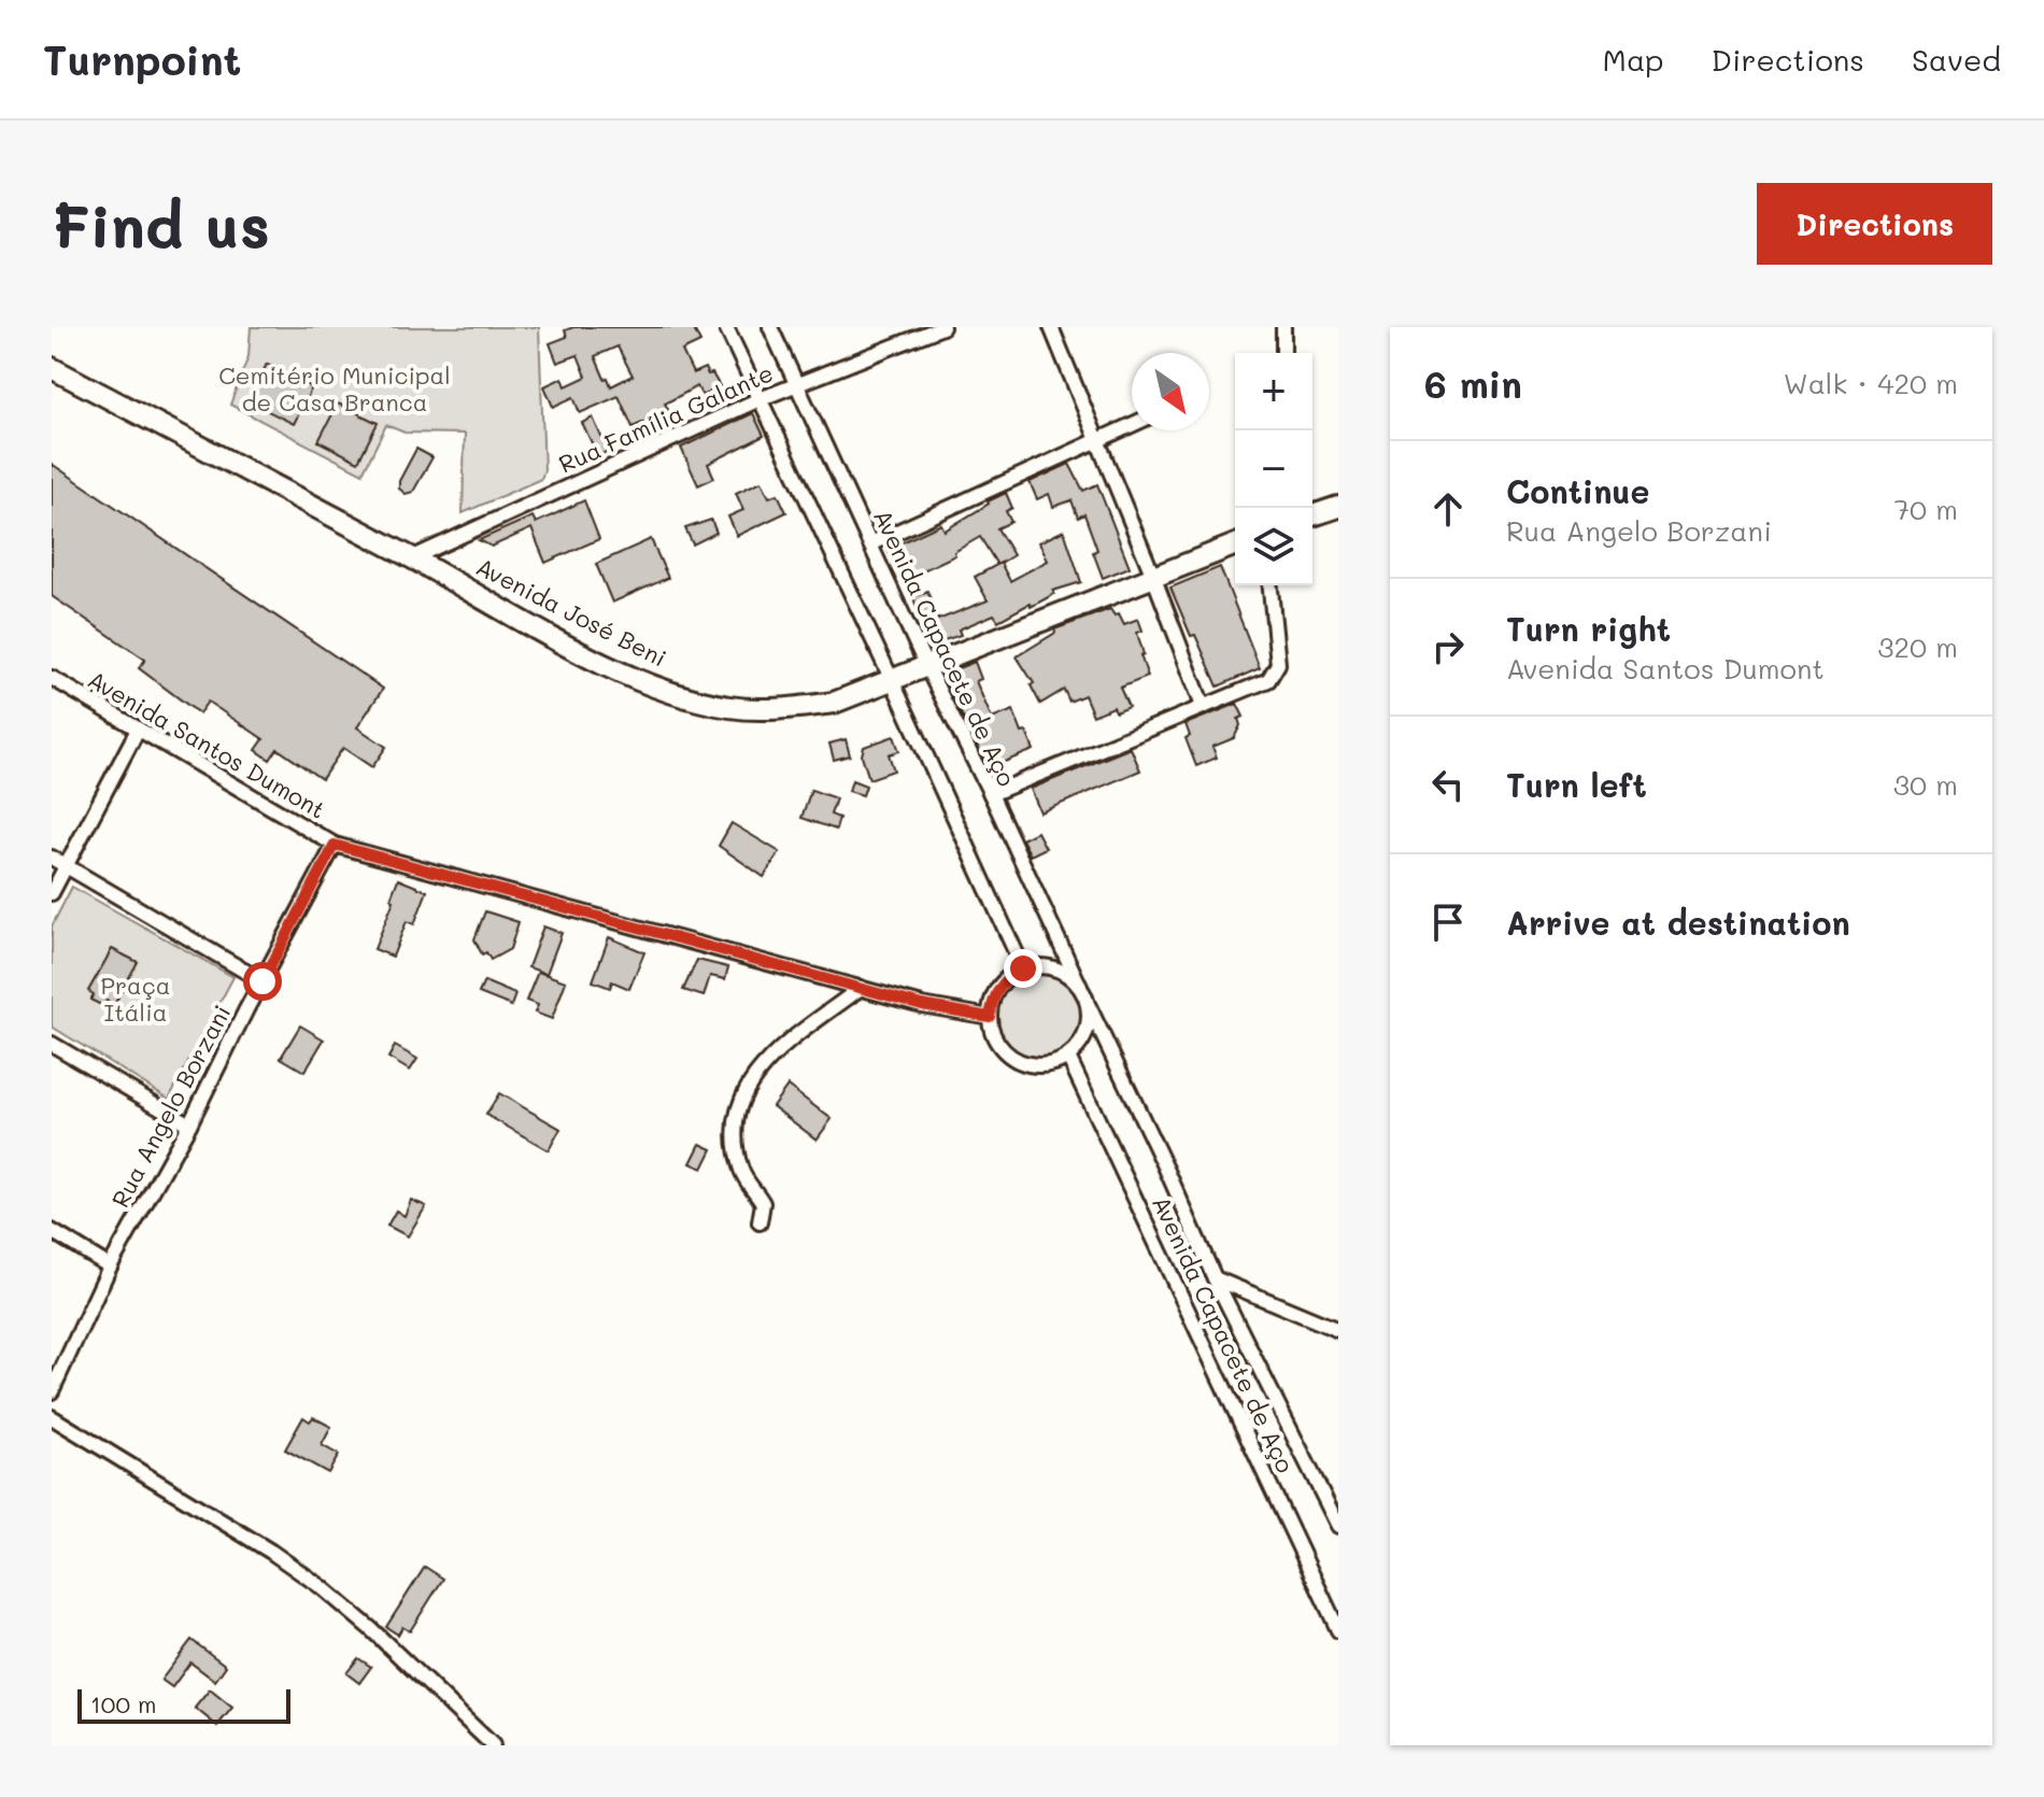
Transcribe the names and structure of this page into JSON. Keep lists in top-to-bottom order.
{
  "streets": {
    "main road": ["Avenida José Beni"],
    "street": [
      "Rua Família Galante",
      "Avenida Capacete de Aço",
      "Avenida Santos Dumont",
      "Rua Angelo Borzani"
    ]
  },
  "crossings": [
    ["Rua Família Galante", "Avenida José Beni"],
    ["Rua Família Galante", "Avenida Capacete de Aço"],
    ["Avenida José Beni", "Avenida Capacete de Aço"],
    ["Avenida Capacete de Aço", "Avenida Santos Dumont"],
    ["Avenida Santos Dumont", "Rua Angelo Borzani"]
  ],
  "parks": ["Cemitério Municipal de Casa Branca", "Praça Itália"],
  "scale_bar": "100 m",
  "north": "bottom right",
  "page": {
    "header": "Turnpoint",
    "nav": ["Map", "Directions", "Saved"],
    "buttons": "Directions",
    "title": "Find us",
    "heading": ["6 min", "Walk · 420 m"],
    "map_buttons": ["+", "−"],
    "list": [
      ["Continue", "Rua Angelo Borzani", "70 m"],
      ["Turn right", "Avenida Santos Dumont", "320 m"],
      ["Turn left", "30 m"],
      "Arrive at destination"
    ],
    "scale": "100 m"
  }
}
